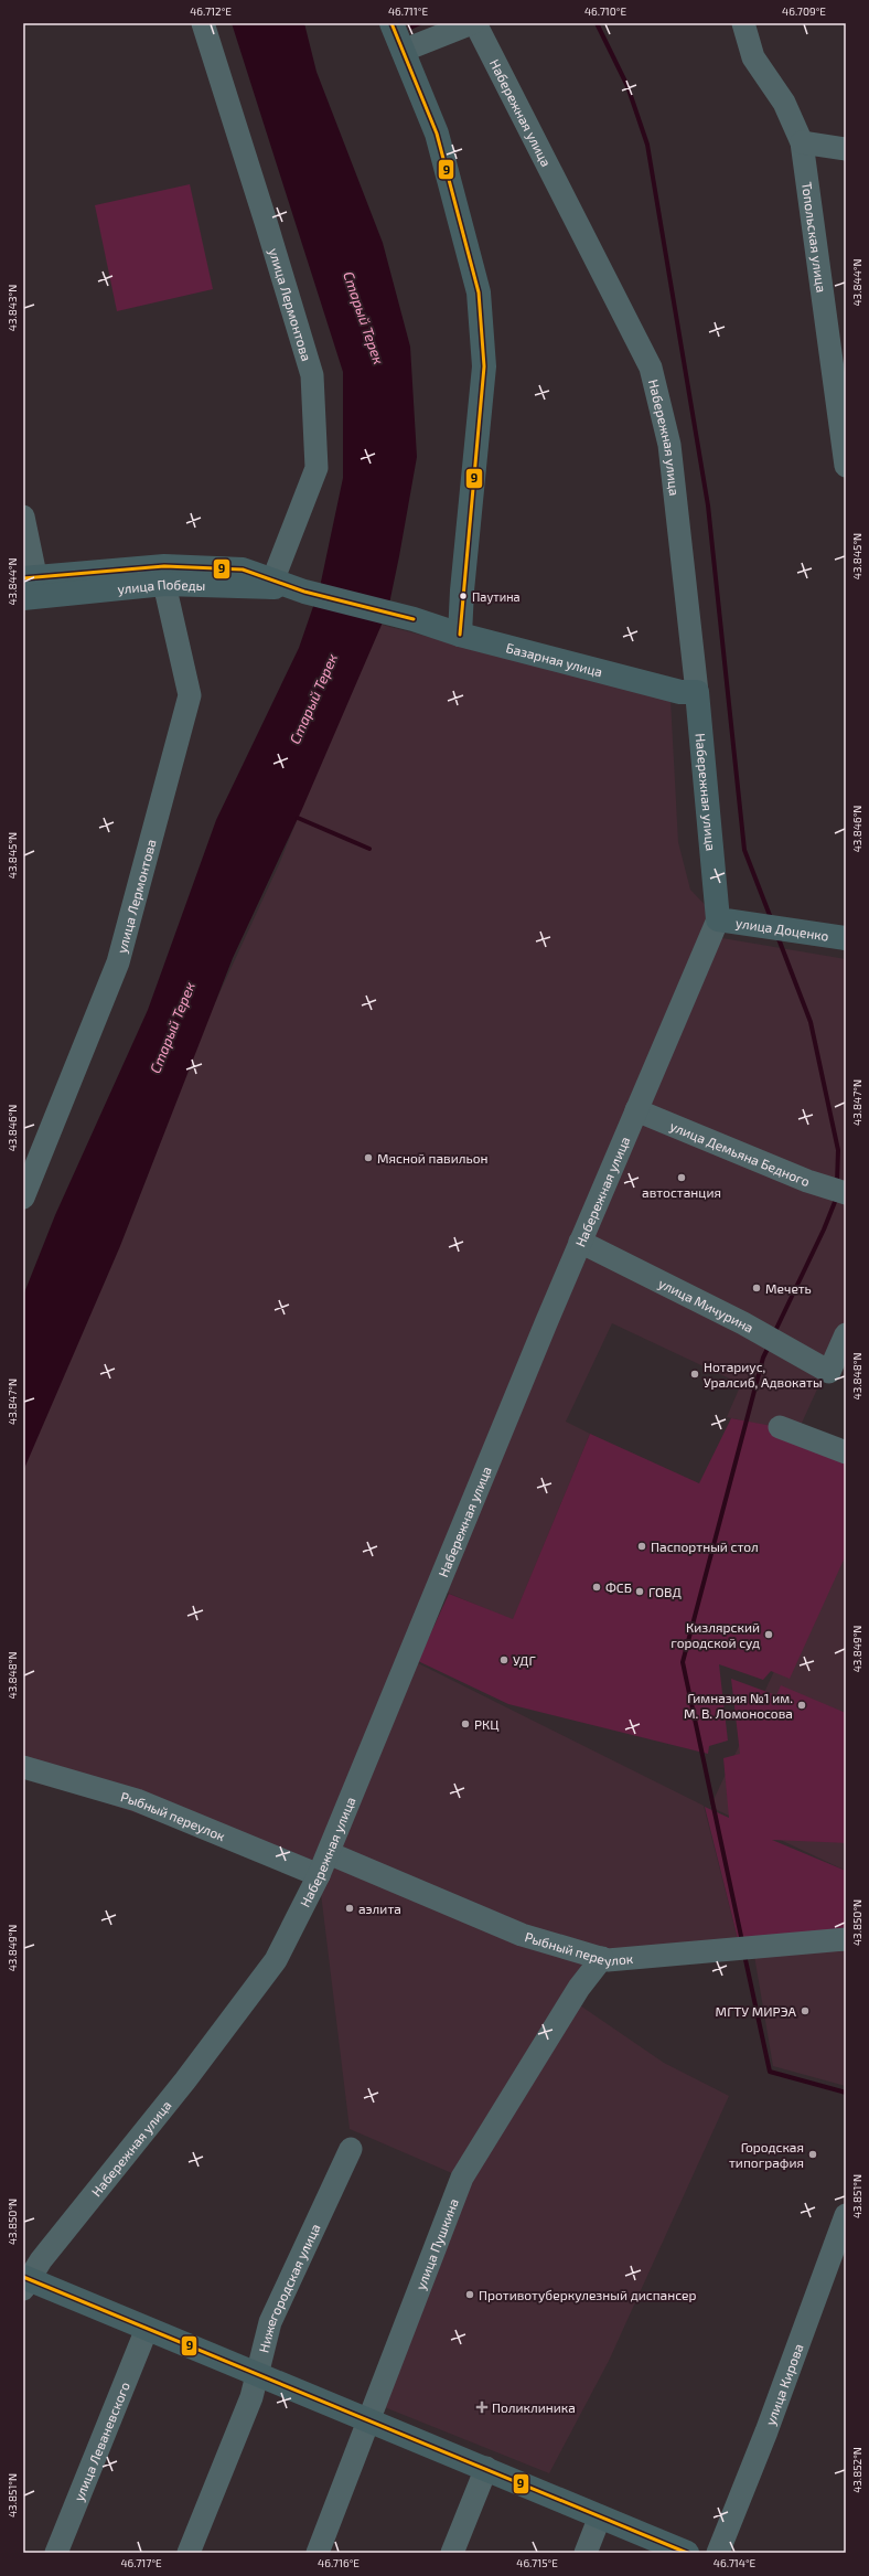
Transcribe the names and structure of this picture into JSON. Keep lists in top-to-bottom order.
{
  "streets": {
    "main road": [
      "Набережная улица",
      "улица Победы",
      "Базарная улица",
      "улица Доценко"
    ],
    "street": [
      "Топольская улица",
      "улица Лермонтова",
      "улица Демьяна Бедного",
      "улица Мичурина",
      "Рыбный переулок",
      "улица Пушкина",
      "Нижегородская улица",
      "улица Кирова",
      "улица Леваневского"
    ]
  },
  "crossings": [
    ["Набережная улица", "Базарная улица"],
    ["Набережная улица", "улица Доценко"],
    ["Набережная улица", "улица Демьяна Бедного"],
    ["Набережная улица", "улица Мичурина"],
    ["Набережная улица", "Рыбный переулок"],
    ["улица Лермонтова", "улица Победы"],
    ["улица Победы", "Базарная улица"],
    ["Рыбный переулок", "улица Пушкина"]
  ],
  "water": ["Старый Терек"],
  "places": {
    "other": [
      "Паутина",
      "Мясной павильон",
      "автостанция",
      "Мечеть",
      "Нотариус, Уралсиб, Адвокаты",
      "Паспортный стол",
      "ФСБ",
      "ГОВД",
      "Кизлярский городской суд",
      "УДГ",
      "Гимназия №1 им. М. В. Ломоносова",
      "РКЦ",
      "аэлита",
      "МГТУ МИРЭА",
      "Городская типография",
      "Противотуберкулезный диспансер"
    ],
    "health": ["Поликлиника"]
  },
  "lines": ["transit line 9"],
  "coordinates": [
    "46.712°E",
    "46.711°E",
    "46.710°E",
    "46.709°E",
    "43.844°N",
    "43.843°N",
    "43.845°N",
    "43.846°N",
    "43.847°N",
    "43.848°N",
    "43.849°N",
    "43.850°N",
    "43.851°N",
    "43.852°N",
    "46.717°E",
    "46.716°E",
    "46.715°E",
    "46.714°E"
  ]
}
